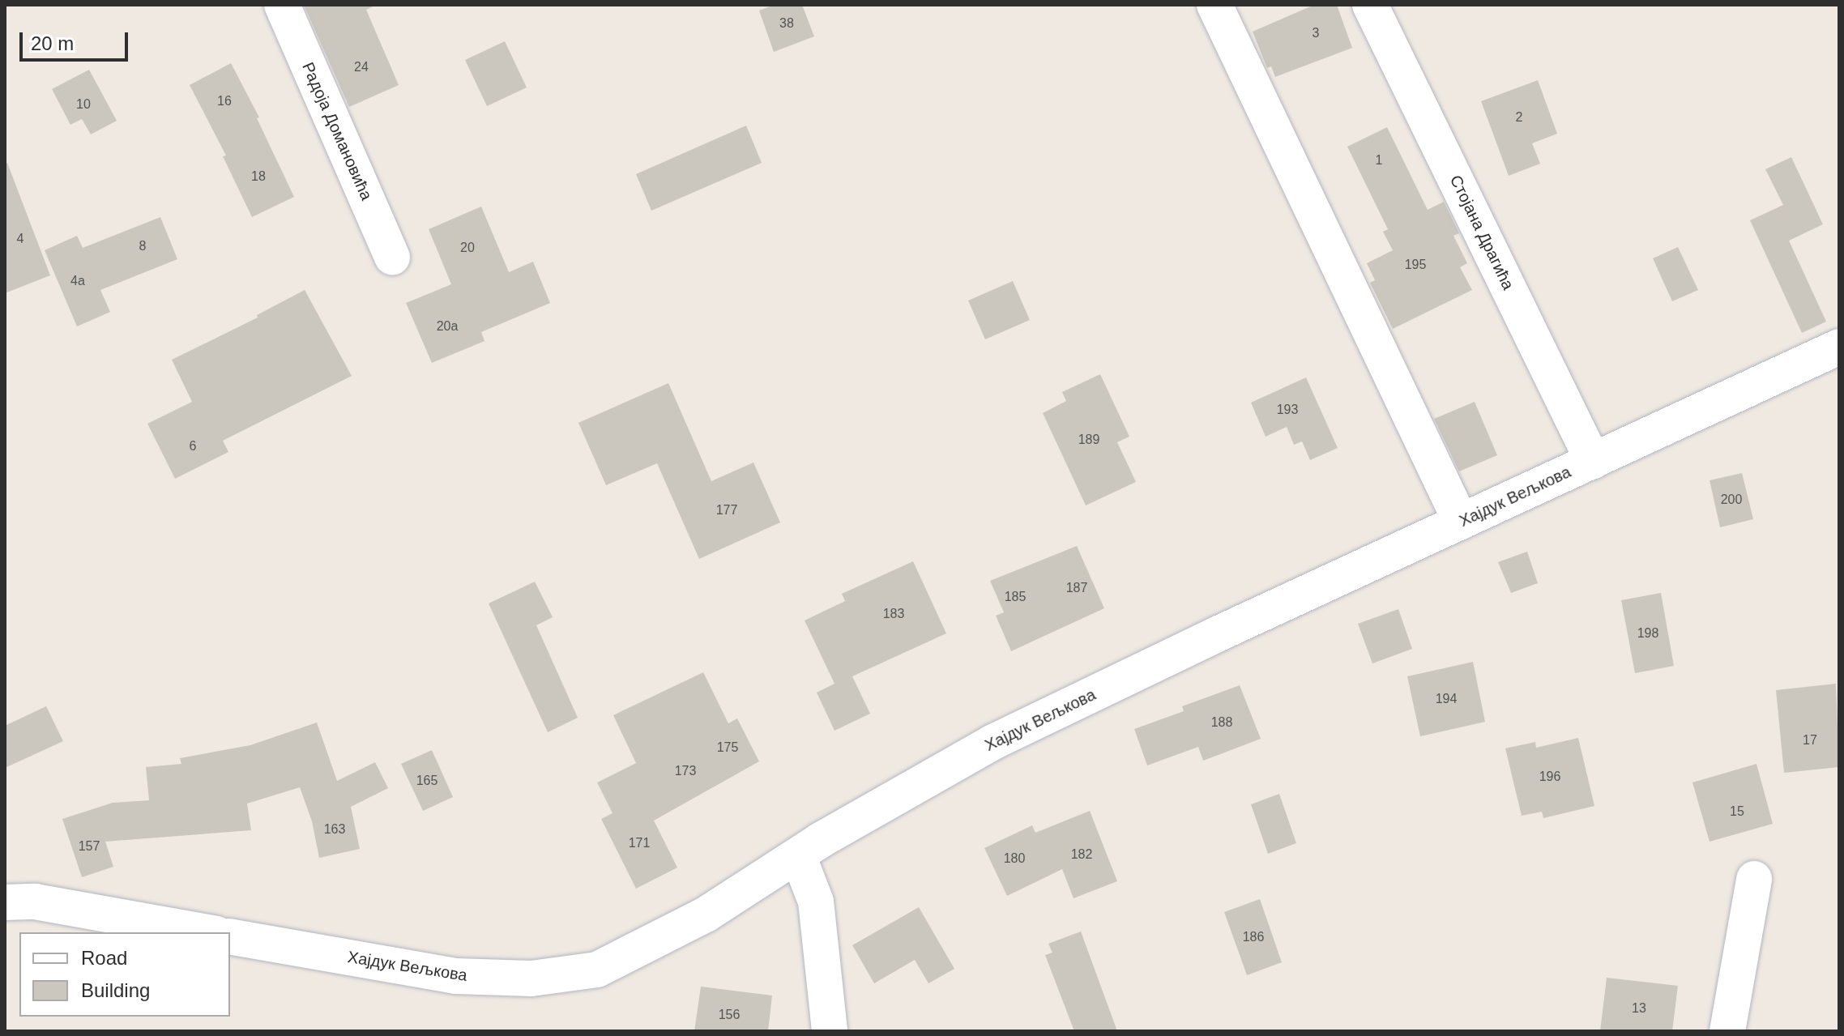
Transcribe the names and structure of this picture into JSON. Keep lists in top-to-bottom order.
{
  "streets": {
    "street": ["Радоја Домановића", "Стојана Драгића", "Хајдук Вељкова"]
  },
  "crossings": [
    ["Стојана Драгића", "Хајдук Вељкова"]
  ],
  "house_numbers": [
    "38",
    "3",
    "24",
    "16",
    "10",
    "2",
    "1",
    "18",
    "4",
    "8",
    "20",
    "195",
    "4a",
    "20a",
    "193",
    "189",
    "6",
    "200",
    "177",
    "187",
    "185",
    "183",
    "198",
    "194",
    "188",
    "17",
    "175",
    "173",
    "196",
    "165",
    "15",
    "163",
    "171",
    "157",
    "182",
    "180",
    "186",
    "13",
    "156"
  ],
  "legend": ["Road", "Building"],
  "scale_bar": "20 m"
}
